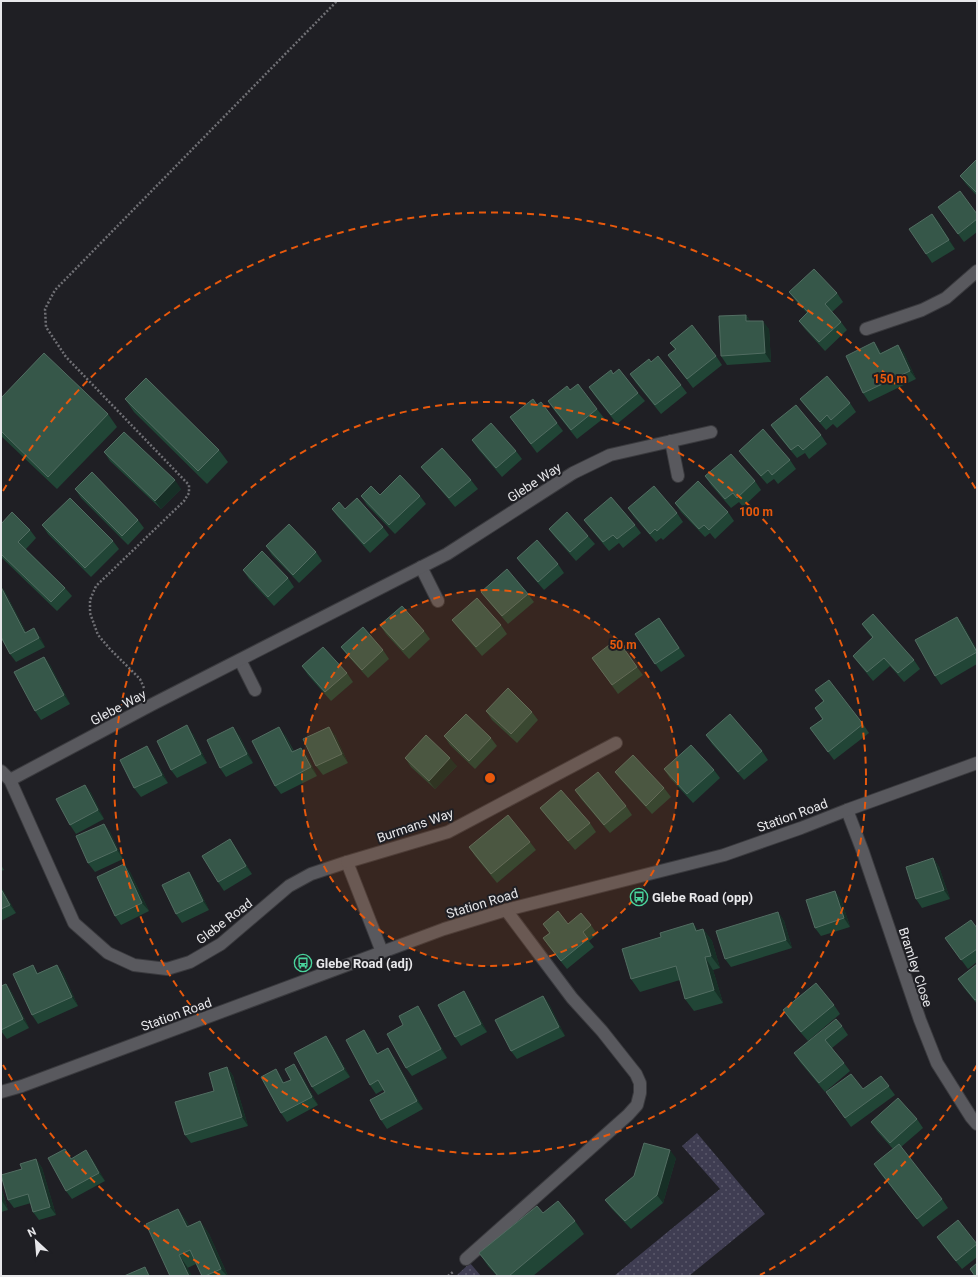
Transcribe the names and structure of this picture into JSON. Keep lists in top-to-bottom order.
{
  "streets": {
    "street": [
      "Glebe Way",
      "Station Road",
      "Burmans Way",
      "Glebe Road",
      "Bramley Close"
    ]
  },
  "crossings": [
    ["Glebe Way", "Glebe Road"],
    ["Station Road", "Bramley Close"],
    ["Burmans Way", "Glebe Road"]
  ],
  "places": {
    "bus stop": ["Glebe Road (opp)", "Glebe Road (adj)"]
  },
  "north": "top left",
  "rings": ["150 m", "100 m", "50 m"]
}
